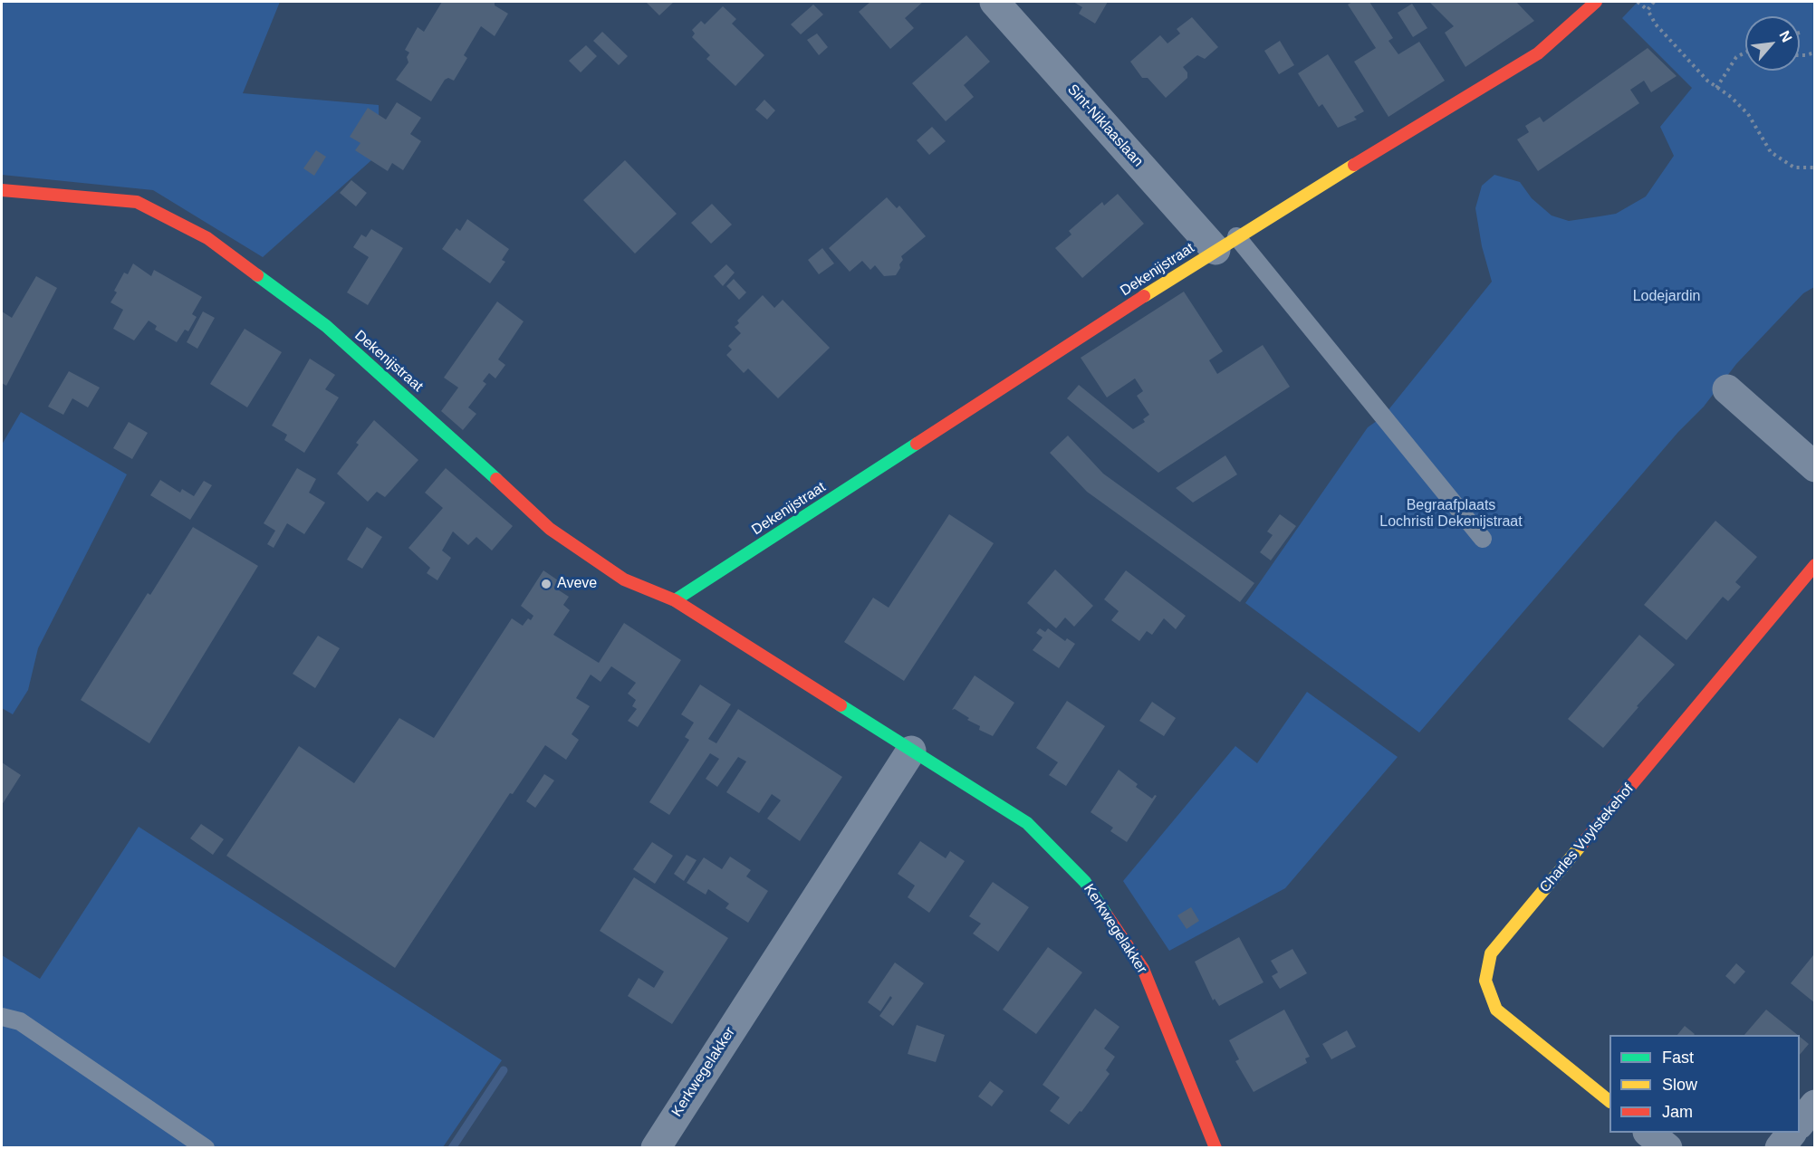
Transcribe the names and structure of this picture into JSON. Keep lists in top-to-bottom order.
{
  "streets": {
    "street": [
      "Sint-Niklaaslaan",
      "Dekenijstraat",
      "Charles Vuylstekehof",
      "Kerkwegelakker"
    ]
  },
  "crossings": [
    ["Sint-Niklaaslaan", "Dekenijstraat"],
    ["Dekenijstraat", "Kerkwegelakker"]
  ],
  "parks": ["Lodejardin", "Begraafplaats Lochristi Dekenijstraat"],
  "places": ["Aveve"],
  "legend": ["Fast", "Slow", "Jam"],
  "north": "top right"
}
